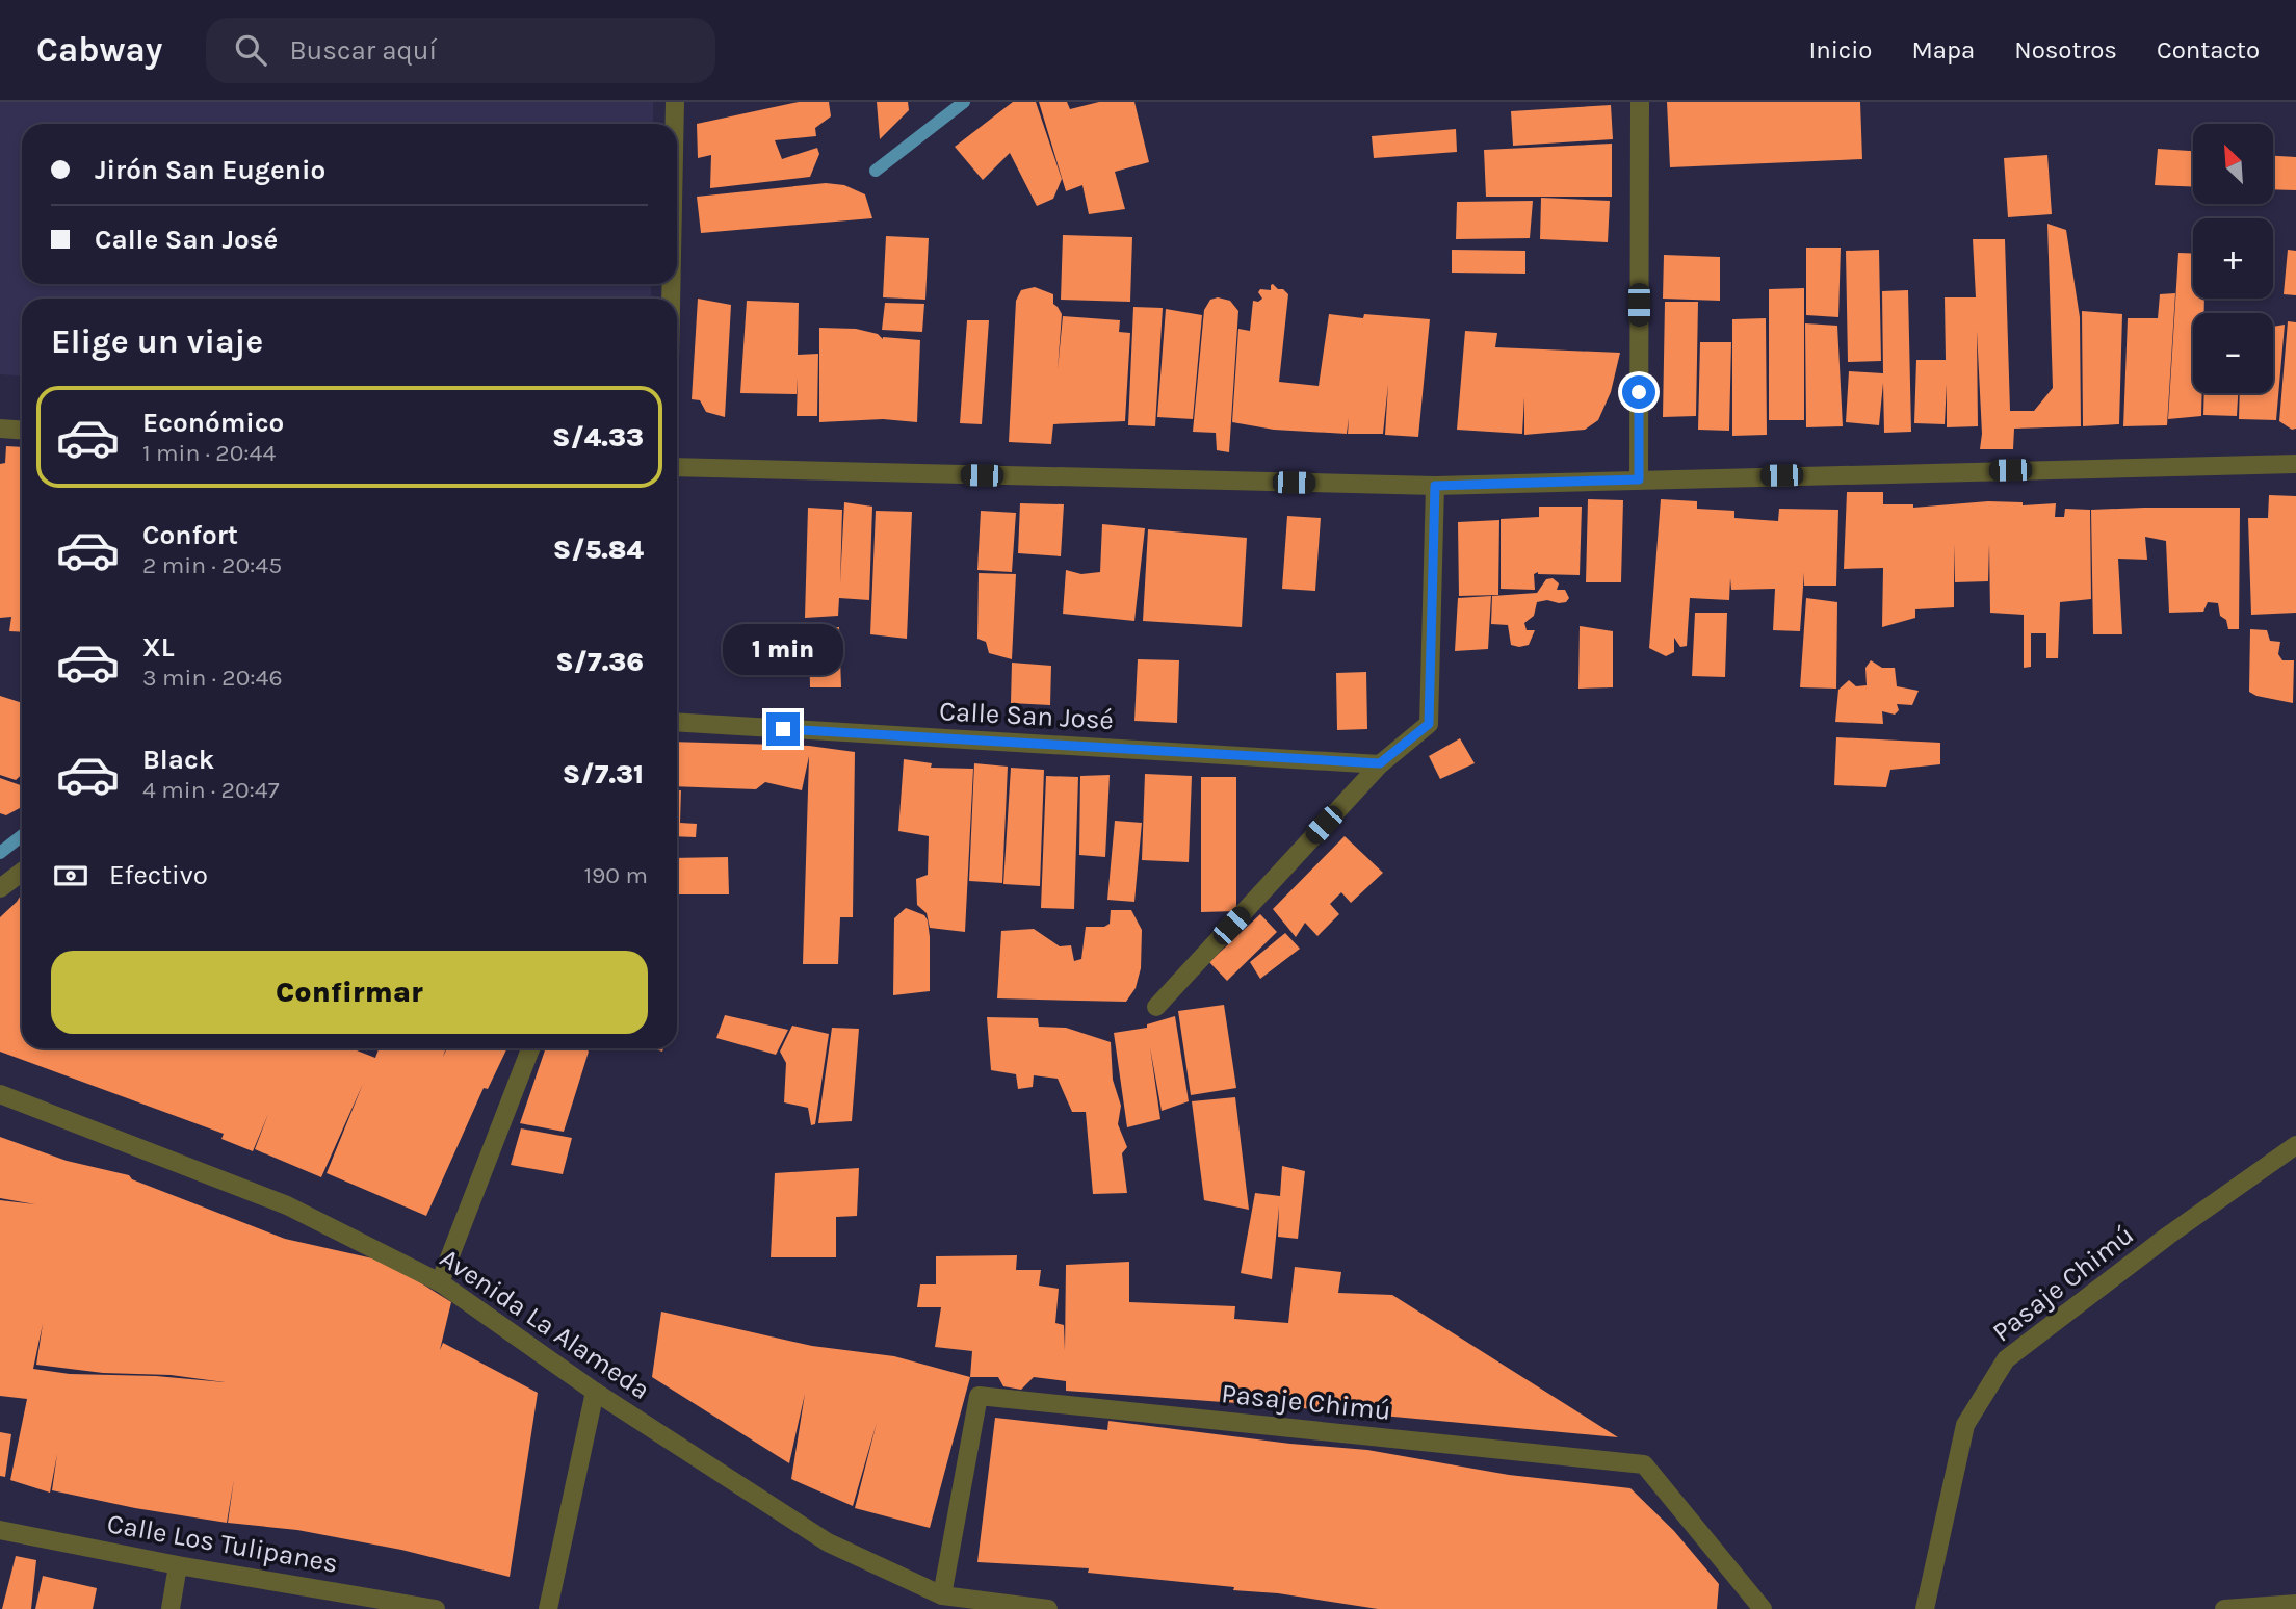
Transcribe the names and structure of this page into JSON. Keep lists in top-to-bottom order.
{
  "streets": {
    "street": [
      "Calle San José",
      "Pasaje Chimú",
      "Avenida La Alameda",
      "Calle Los Tulipanes"
    ]
  },
  "crossings": [
    ["Pasaje Chimú", "Avenida La Alameda"]
  ],
  "north": "top left",
  "page": {
    "header": "Cabway",
    "search": "Buscar aquí",
    "nav": [
      "Inicio",
      "Mapa",
      "Nosotros",
      "Contacto"
    ],
    "map_buttons": ["+", "−"],
    "banner": ["Jirón San Eugenio", "Calle San José"],
    "heading": "Elige un viaje",
    "list": [
      {
        "name": "Económico",
        "note": "1 min · 20:44",
        "value": "S/4.33"
      },
      {
        "name": "Confort",
        "note": "2 min · 20:45",
        "value": "S/5.84"
      },
      {
        "name": "XL",
        "note": "3 min · 20:46",
        "value": "S/7.36"
      },
      {
        "name": "Black",
        "note": "4 min · 20:47",
        "value": "S/7.31"
      }
    ],
    "bubble": "1 min",
    "pay": ["Efectivo", "190 m"],
    "buttons": "Confirmar"
  }
}
